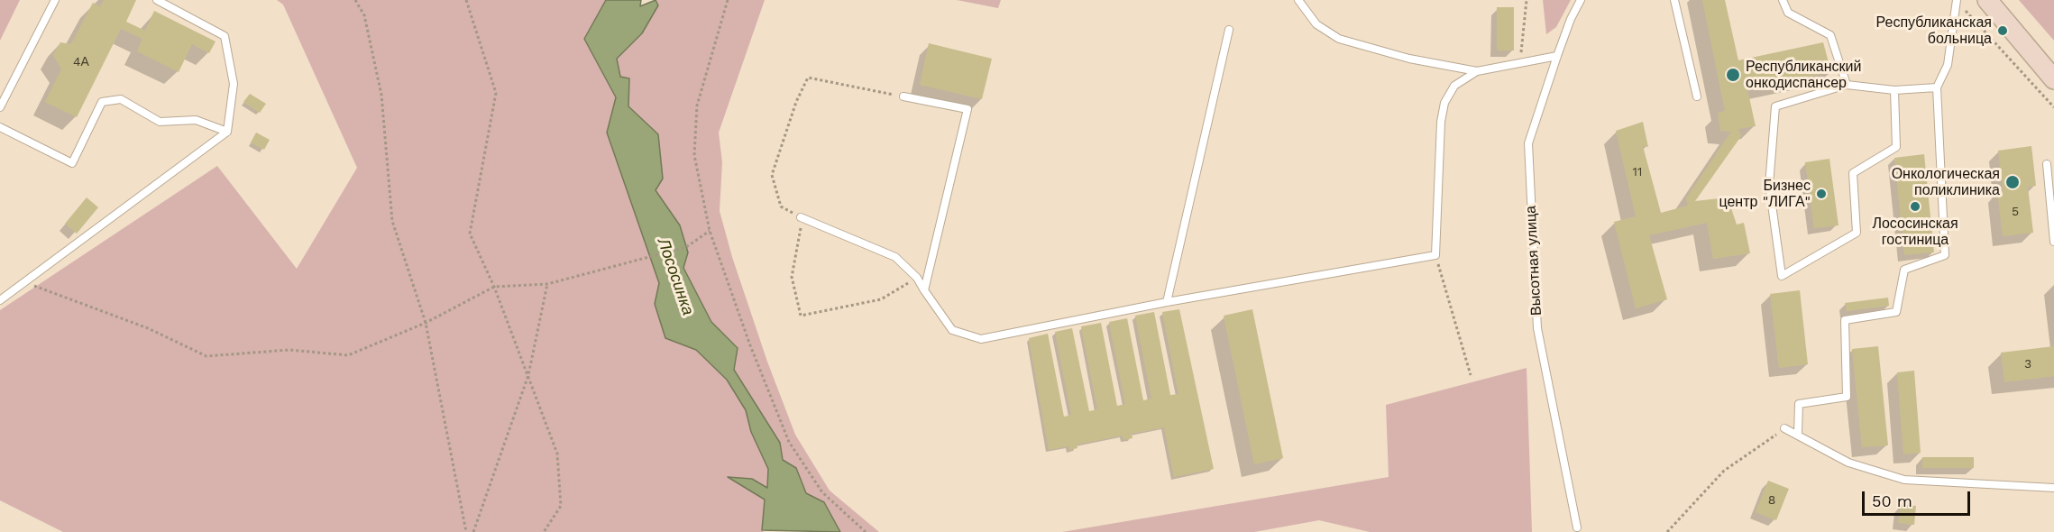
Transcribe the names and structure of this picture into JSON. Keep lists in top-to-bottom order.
{
  "streets": {
    "lane": ["Высотная улица"]
  },
  "water": ["Лососинка"],
  "places": [
    "Республиканская больница",
    "Республиканский онкодиспансер",
    "Онкологическая поликлиника",
    "Бизнес центр \"ЛИГА\"",
    "Лососинская гостиница"
  ],
  "house_numbers": [
    "4А",
    "11",
    "5",
    "3",
    "8"
  ],
  "scale_bar": "50 m"
}
